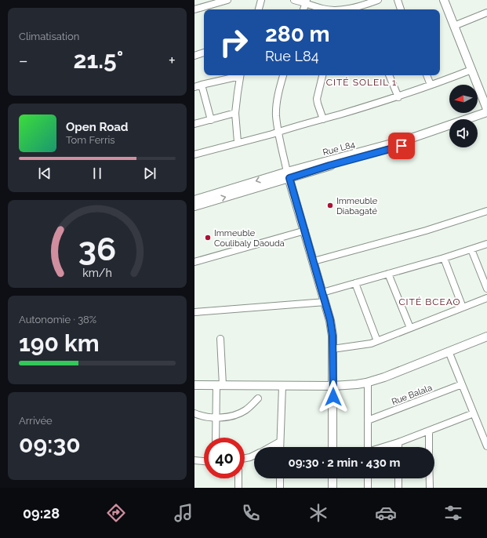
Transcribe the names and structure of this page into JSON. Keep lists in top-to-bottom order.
{
  "streets": {
    "street": ["Rue L84", "Rue Balala"]
  },
  "districts": ["CITÉ SOLEIL 1", "CITÉ BCEAO"],
  "places": ["Immeuble Diabagaté", "Immeuble Coulibaly Daouda"],
  "north": "left",
  "page": {
    "tile": [
      "Climatisation",
      ["Autonomie · 38%", "190 km"],
      ["Arrivée", "09:30"]
    ],
    "turn": ["280 m", "Rue L84"],
    "heat": ["−", "21.5°", "+"],
    "song": ["Open Road", "Tom Ferris"],
    "limit": "40",
    "trip": "09:30 · 2 min · 430 m",
    "tabs": "09:28",
    "gauge": ["36", "km/h"]
  }
}
